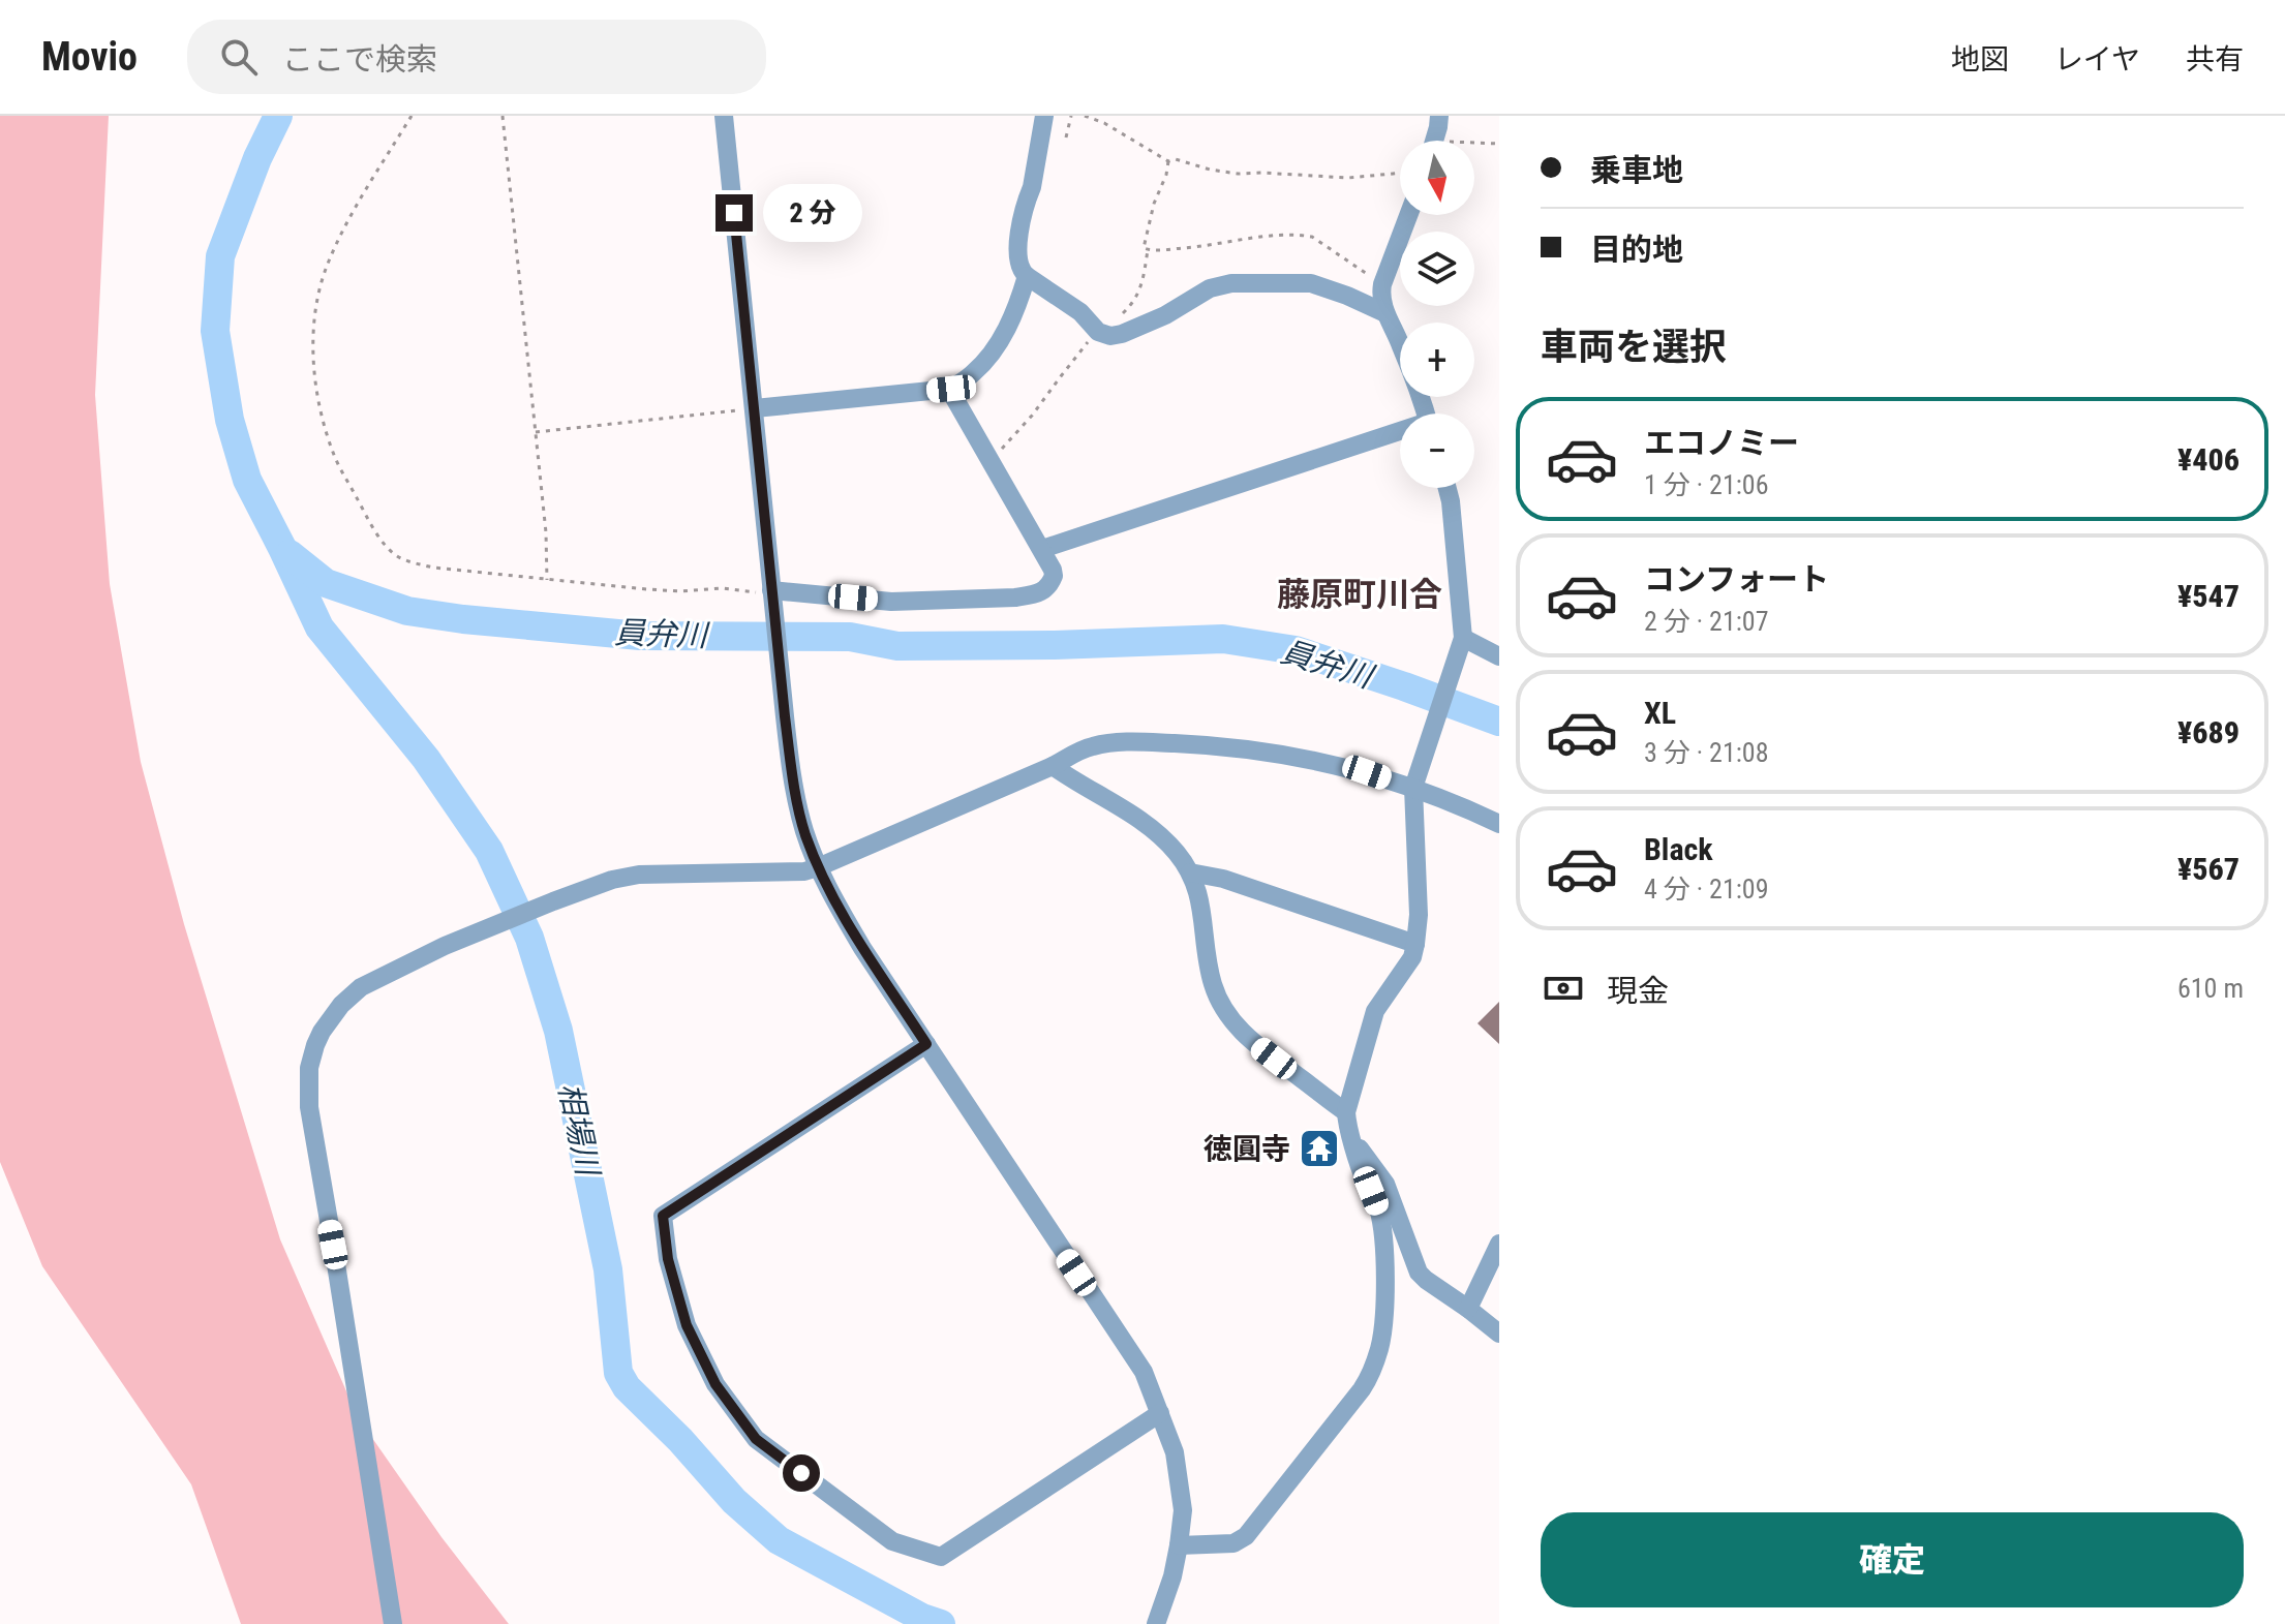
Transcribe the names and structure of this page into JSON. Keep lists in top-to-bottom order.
{
  "districts": ["藤原町川合"],
  "water": ["員弁川", "相場川"],
  "places": {
    "temple": ["徳圓寺"]
  },
  "north": "bottom",
  "page": {
    "header": "Movio",
    "search": "ここで検索",
    "nav": ["地図", "レイヤ", "共有"],
    "banner": ["乗車地", "目的地"],
    "map_buttons": ["+", "−"],
    "bubble": "2 分",
    "heading": "車両を選択",
    "list": [
      {
        "name": "エコノミー",
        "note": "1 分 · 21:06",
        "value": "¥406"
      },
      {
        "name": "コンフォート",
        "note": "2 分 · 21:07",
        "value": "¥547"
      },
      {
        "name": "XL",
        "note": "3 分 · 21:08",
        "value": "¥689"
      },
      {
        "name": "Black",
        "note": "4 分 · 21:09",
        "value": "¥567"
      }
    ],
    "pay": ["現金", "610 m"],
    "buttons": "確定"
  }
}
